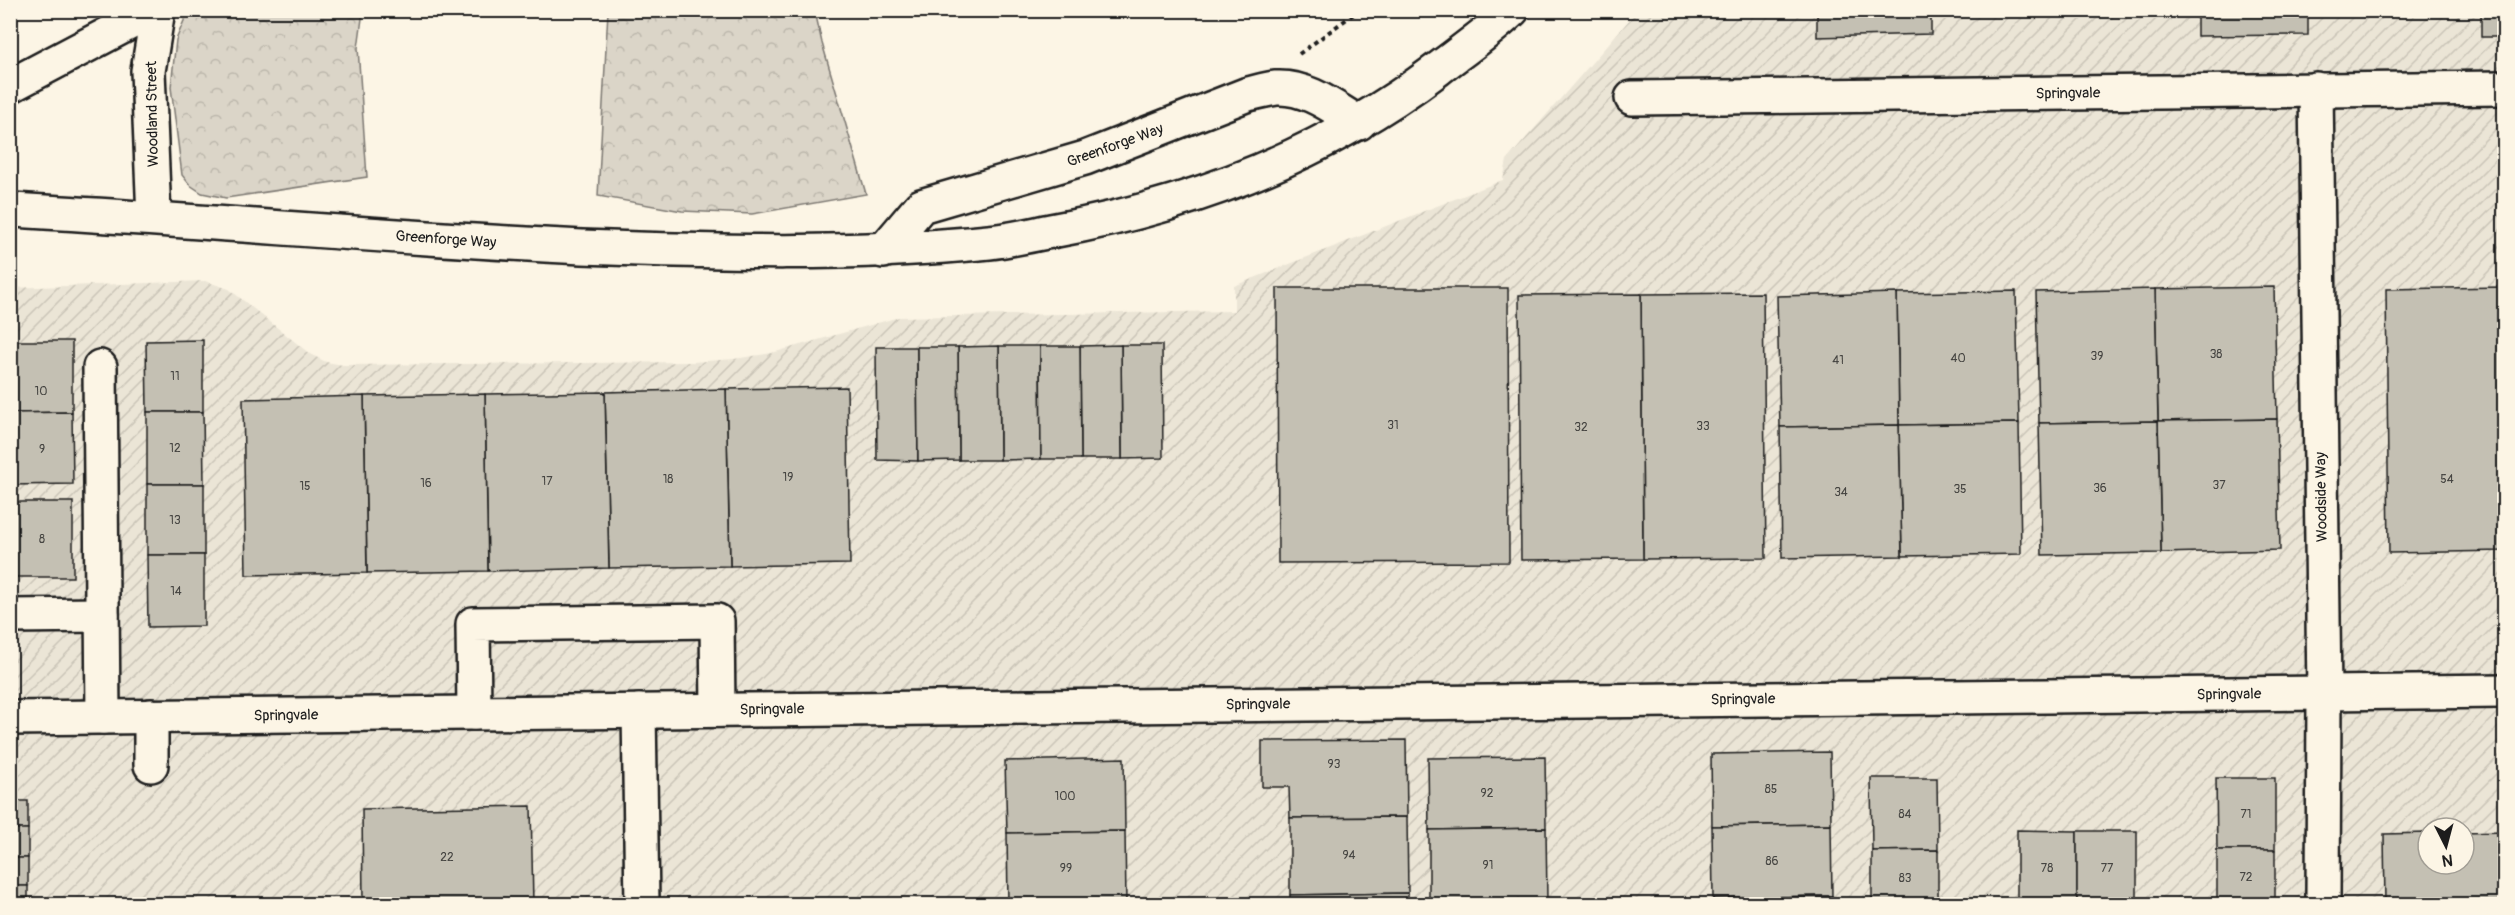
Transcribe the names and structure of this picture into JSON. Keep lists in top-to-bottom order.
{
  "streets": {
    "street": [
      "Springvale",
      "Woodland Street",
      "Greenforge Way",
      "Woodside Way"
    ]
  },
  "crossings": [
    ["Springvale", "Woodside Way"],
    ["Woodland Street", "Greenforge Way"]
  ],
  "house_numbers": [
    "38",
    "39",
    "40",
    "41",
    "11",
    "10",
    "31",
    "33",
    "32",
    "12",
    "9",
    "19",
    "18",
    "54",
    "17",
    "16",
    "37",
    "15",
    "36",
    "35",
    "34",
    "13",
    "8",
    "14",
    "93",
    "85",
    "92",
    "100",
    "84",
    "71",
    "94",
    "22",
    "86",
    "91",
    "99",
    "78",
    "77",
    "72",
    "83"
  ],
  "north": "bottom"
}
